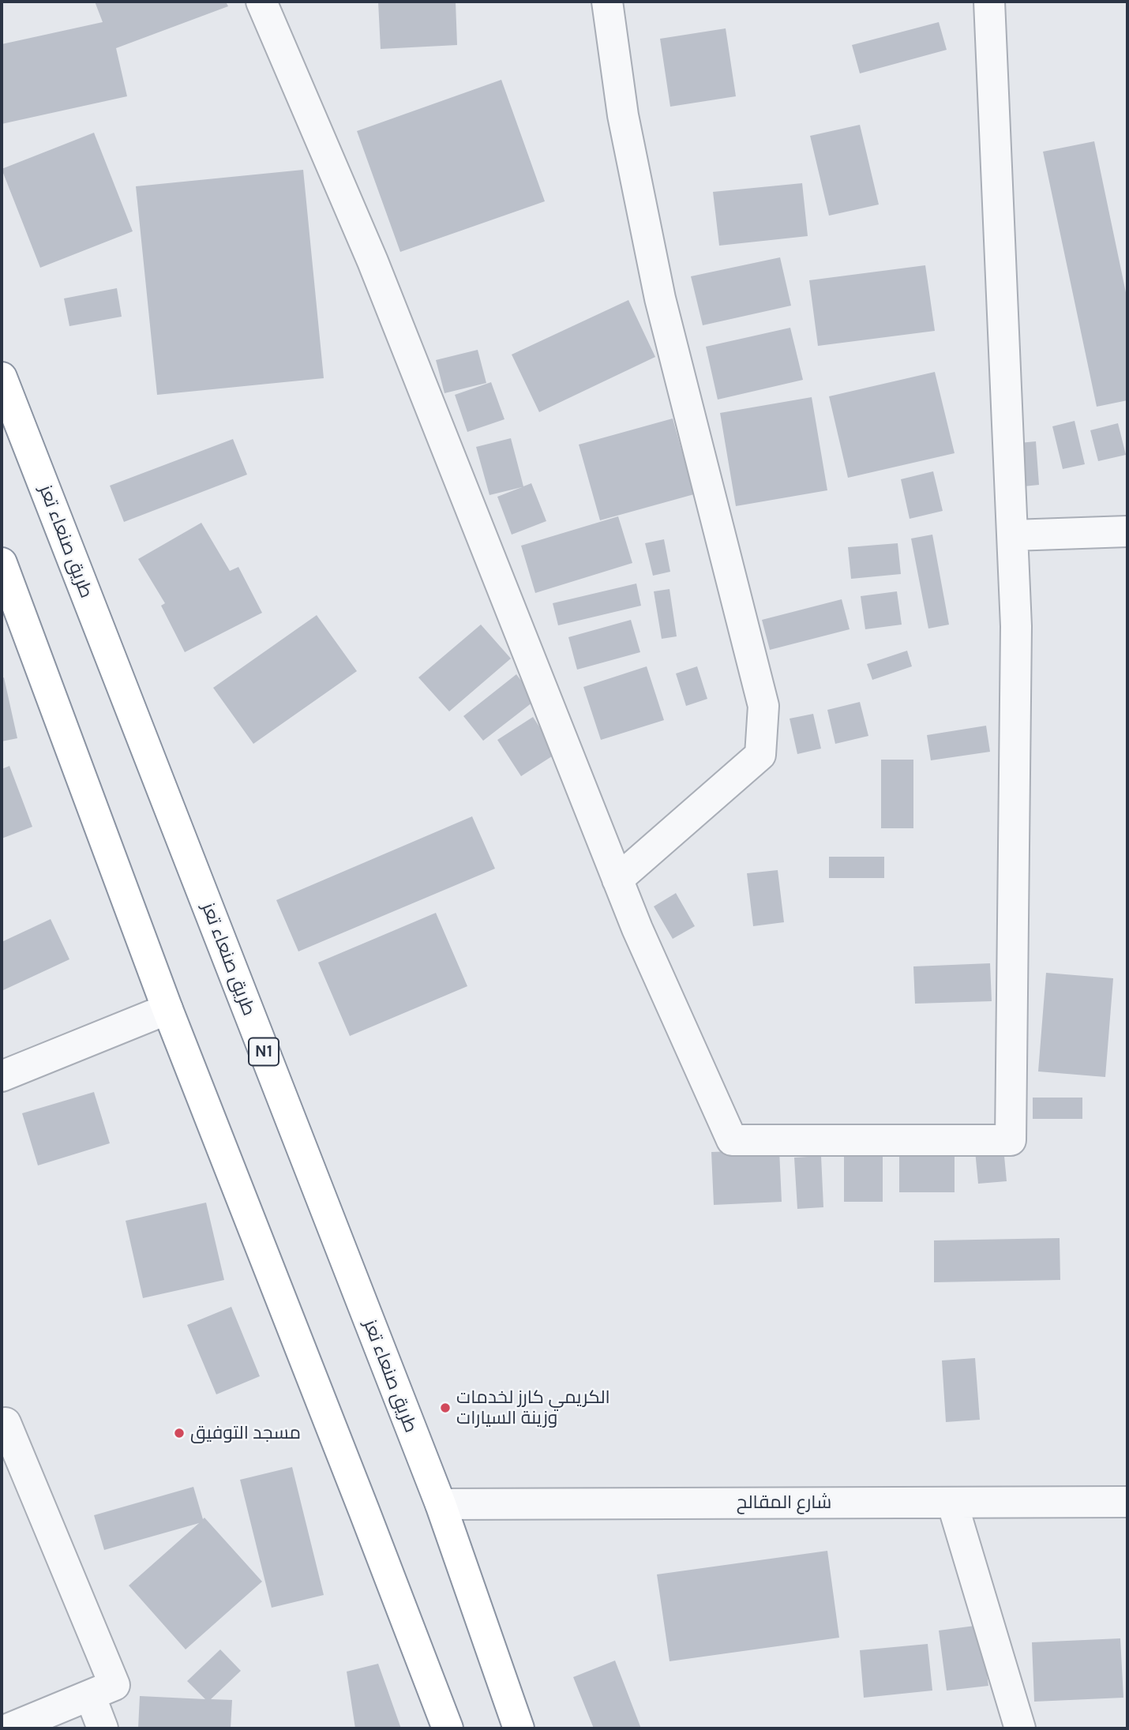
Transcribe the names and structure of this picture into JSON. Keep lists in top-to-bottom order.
{
  "streets": {
    "highway": ["طريق صنعاء تعز", "N1"],
    "street": ["شارع المقالح"]
  },
  "crossings": [
    ["طريق صنعاء تعز", "شارع المقالح"]
  ],
  "places": ["الكريمي كارز لخدمات وزينة السيارات", "مسجد التوفيق"]
}
